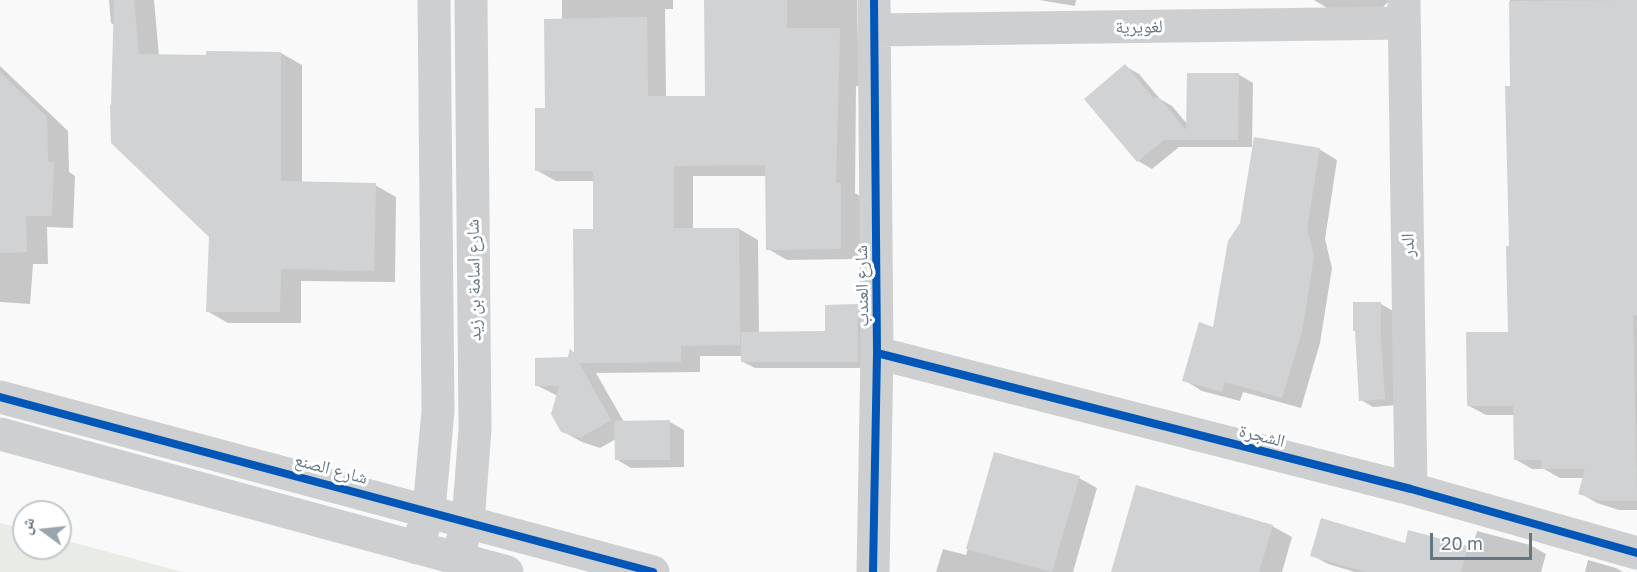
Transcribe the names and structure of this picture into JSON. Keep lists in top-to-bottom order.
{
  "streets": {
    "street": [
      "لغويرية",
      "الدر",
      "شارع اسامة بن زيد",
      "شارع العندب",
      "الشجرة",
      "شارع الصنع"
    ]
  },
  "crossings": [
    ["لغويرية", "الدر"],
    ["لغويرية", "شارع العندب"],
    ["الدر", "الشجرة"],
    ["شارع اسامة بن زيد", "شارع الصنع"],
    ["شارع العندب", "الشجرة"]
  ],
  "scale_bar": "20 m",
  "north": "left"
}
